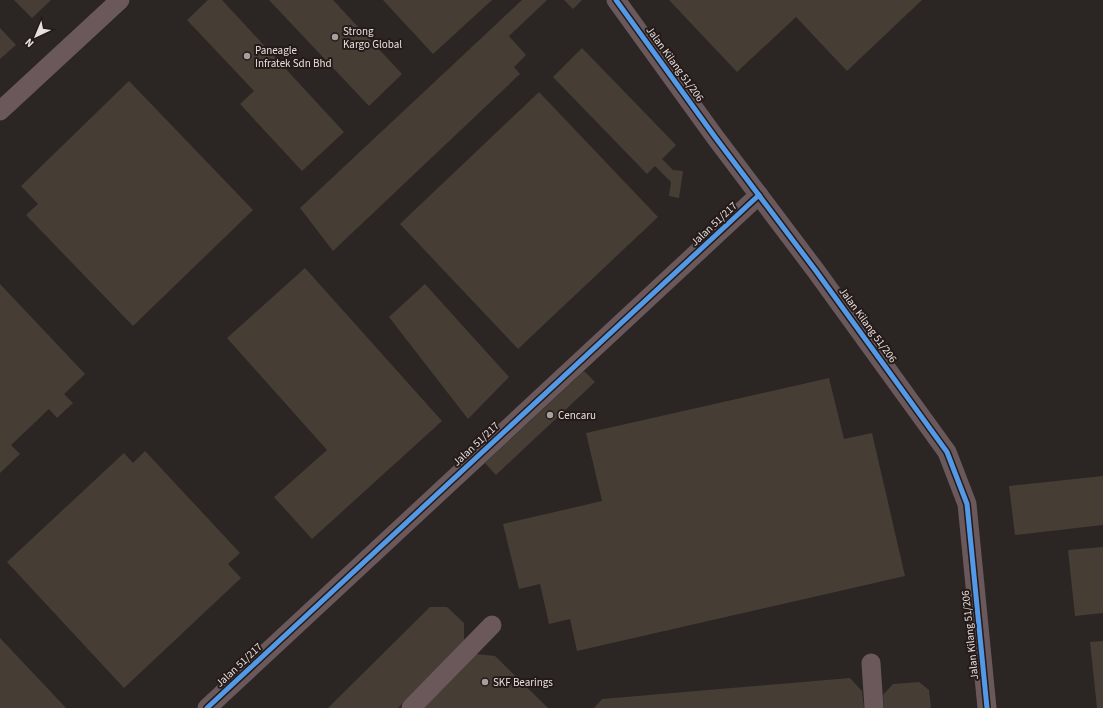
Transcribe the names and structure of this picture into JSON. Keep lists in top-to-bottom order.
{
  "streets": {
    "street": ["Jalan Kilang 51/206", "Jalan 51/217"]
  },
  "crossings": [
    ["Jalan Kilang 51/206", "Jalan 51/217"]
  ],
  "places": [
    "Strong Kargo Global",
    "Paneagle Infratek Sdn Bhd",
    "Cencaru",
    "SKF Bearings"
  ],
  "north": "bottom left"
}
